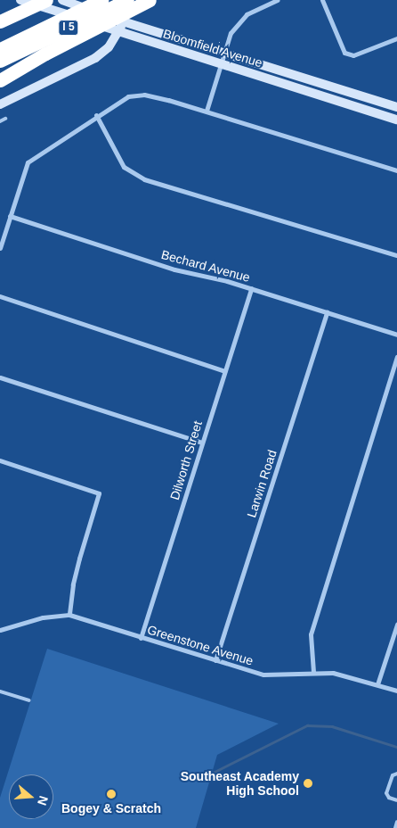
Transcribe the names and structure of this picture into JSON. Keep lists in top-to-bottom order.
{
  "streets": {
    "highway": ["I 5"],
    "main road": ["Bloomfield Avenue"],
    "street": [
      "Bechard Avenue",
      "Dilworth Street",
      "Larwin Road",
      "Greenstone Avenue"
    ]
  },
  "crossings": [
    ["I 5", "Bloomfield Avenue"],
    ["Bechard Avenue", "Dilworth Street"],
    ["Bechard Avenue", "Larwin Road"],
    ["Dilworth Street", "Greenstone Avenue"],
    ["Larwin Road", "Greenstone Avenue"]
  ],
  "places": ["Southeast Academy High School", "Bogey & Scratch"],
  "north": "right"
}
